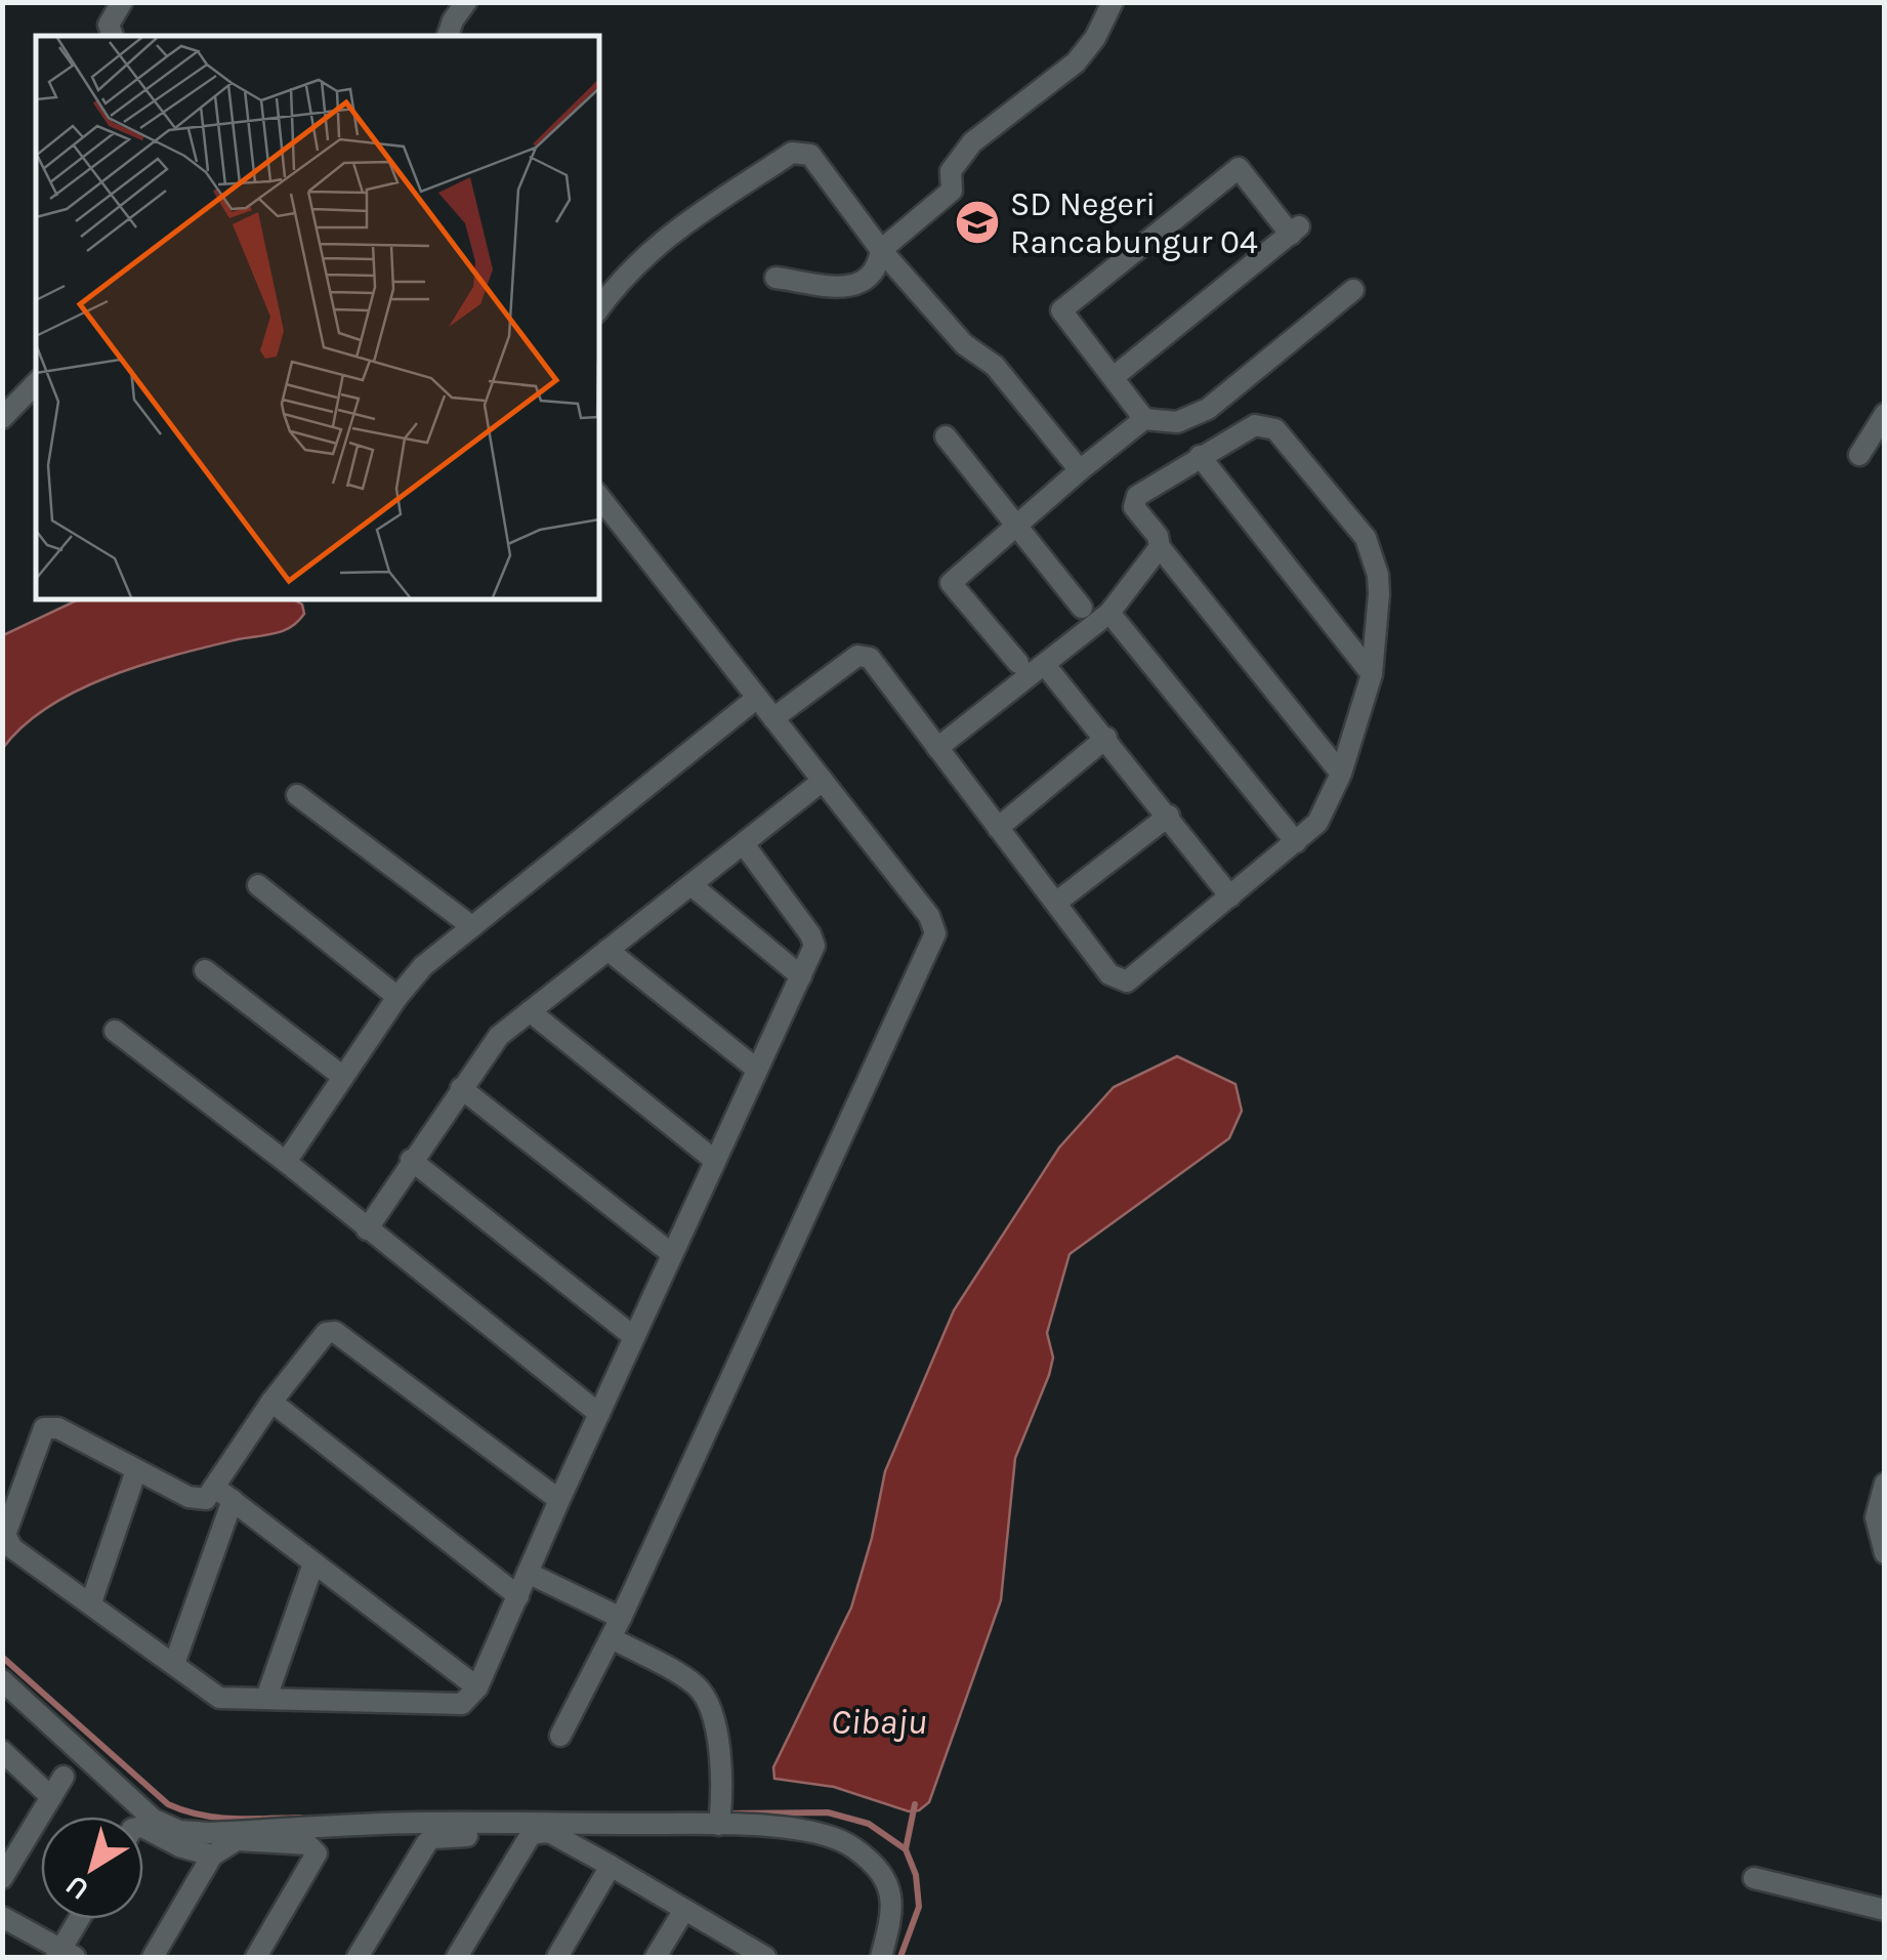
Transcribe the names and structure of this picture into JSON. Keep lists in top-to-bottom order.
{
  "water": ["Cibaju"],
  "places": {
    "school or university": ["SD Negeri Rancabungur 04"]
  },
  "north": "bottom left"
}
